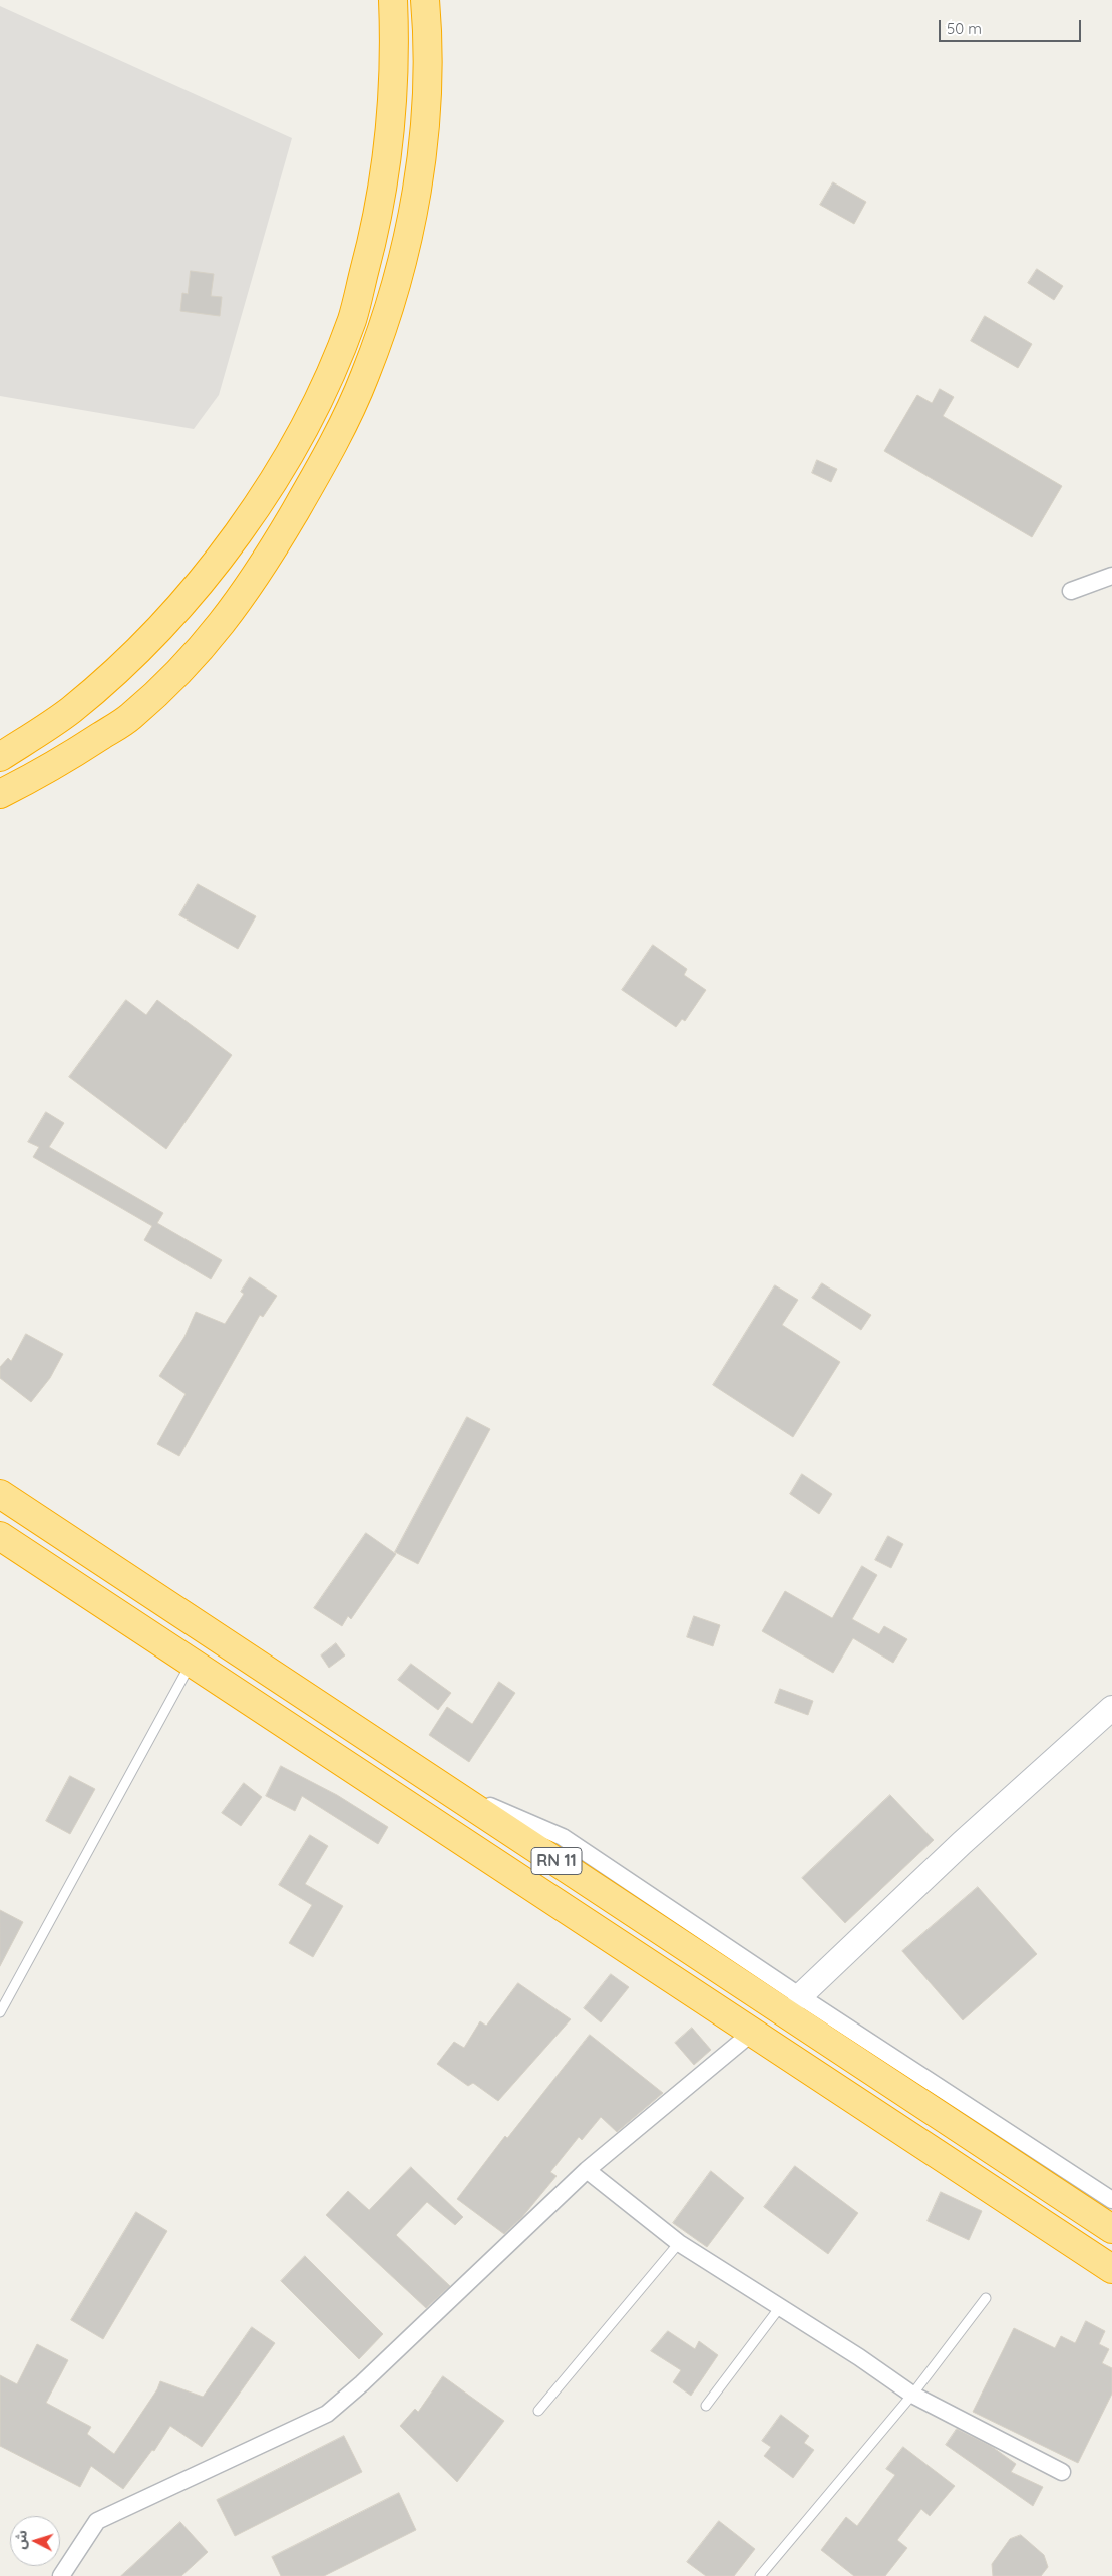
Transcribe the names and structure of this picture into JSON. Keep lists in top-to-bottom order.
{
  "streets": {
    "highway": ["RN 11"]
  },
  "scale_bar": "50 m",
  "north": "left"
}
